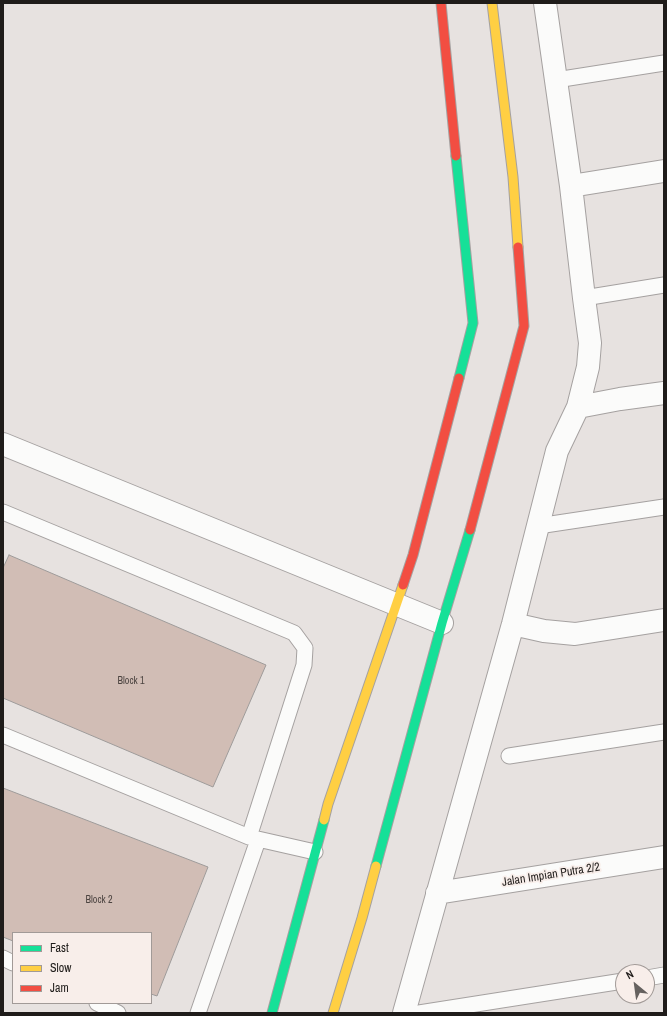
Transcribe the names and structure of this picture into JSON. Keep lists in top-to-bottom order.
{
  "streets": {
    "street": ["Jalan Impian Putra 2/2"]
  },
  "house_numbers": ["Block 1", "Block 2"],
  "legend": ["Fast", "Slow", "Jam"],
  "north": "top left"
}
